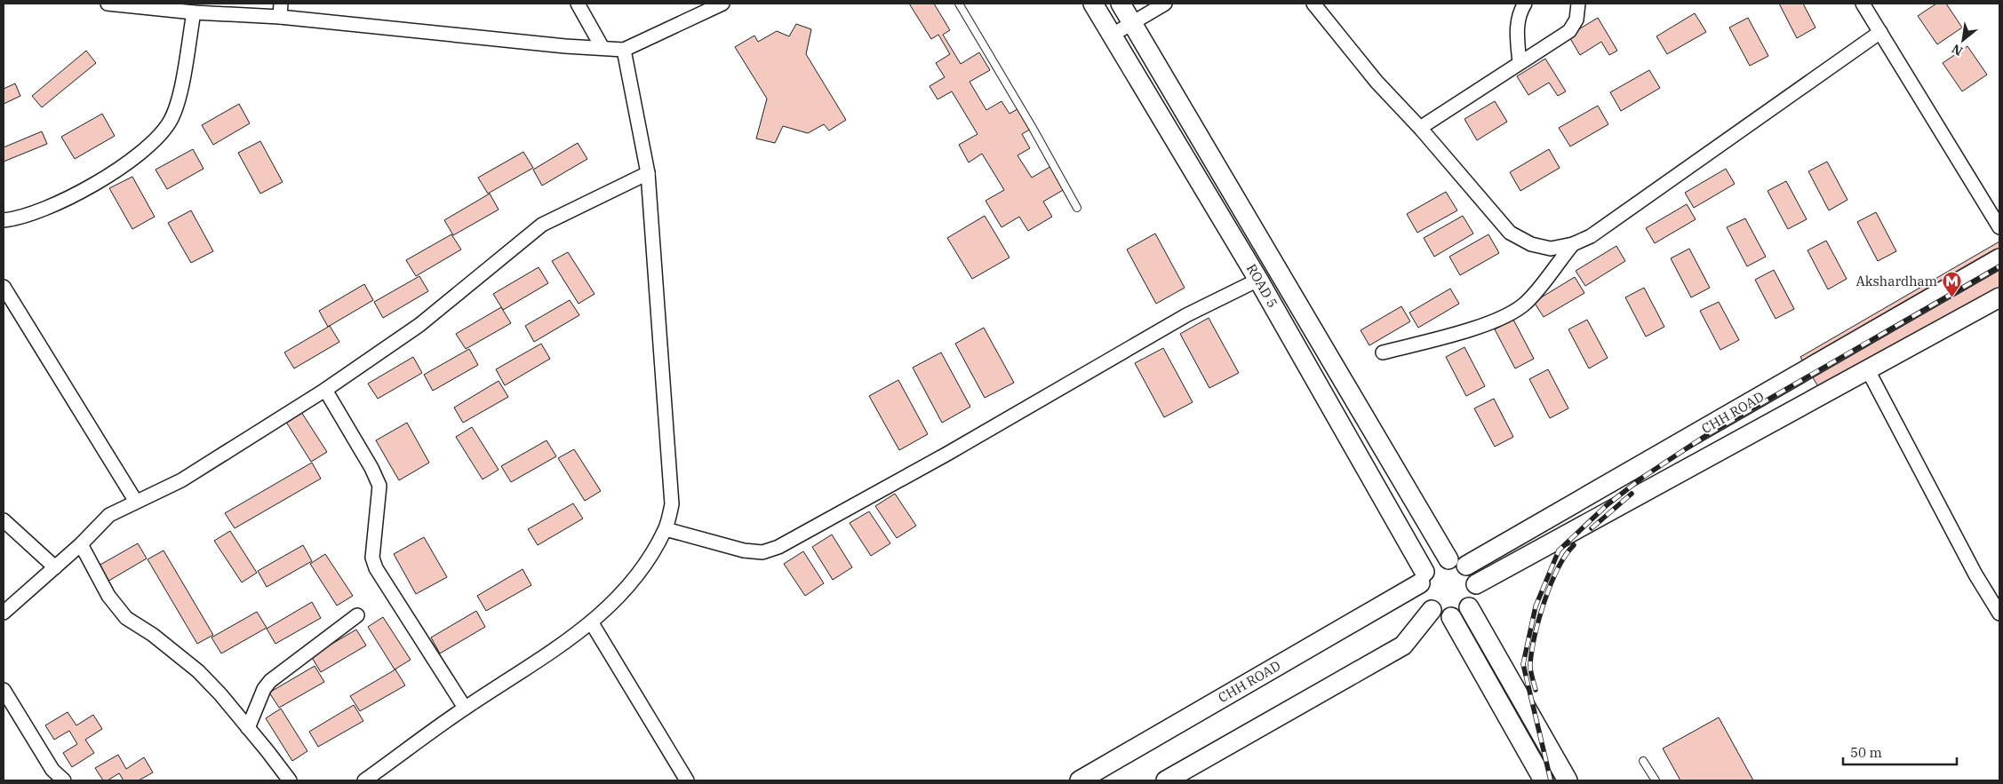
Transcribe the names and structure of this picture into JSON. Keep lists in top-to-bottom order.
{
  "streets": {
    "street": ["ROAD 5", "CHH ROAD"]
  },
  "crossings": [
    ["ROAD 5", "CHH ROAD"]
  ],
  "places": {
    "metro station": ["Akshardham"]
  },
  "scale_bar": "50 m",
  "north": "bottom left"
}
